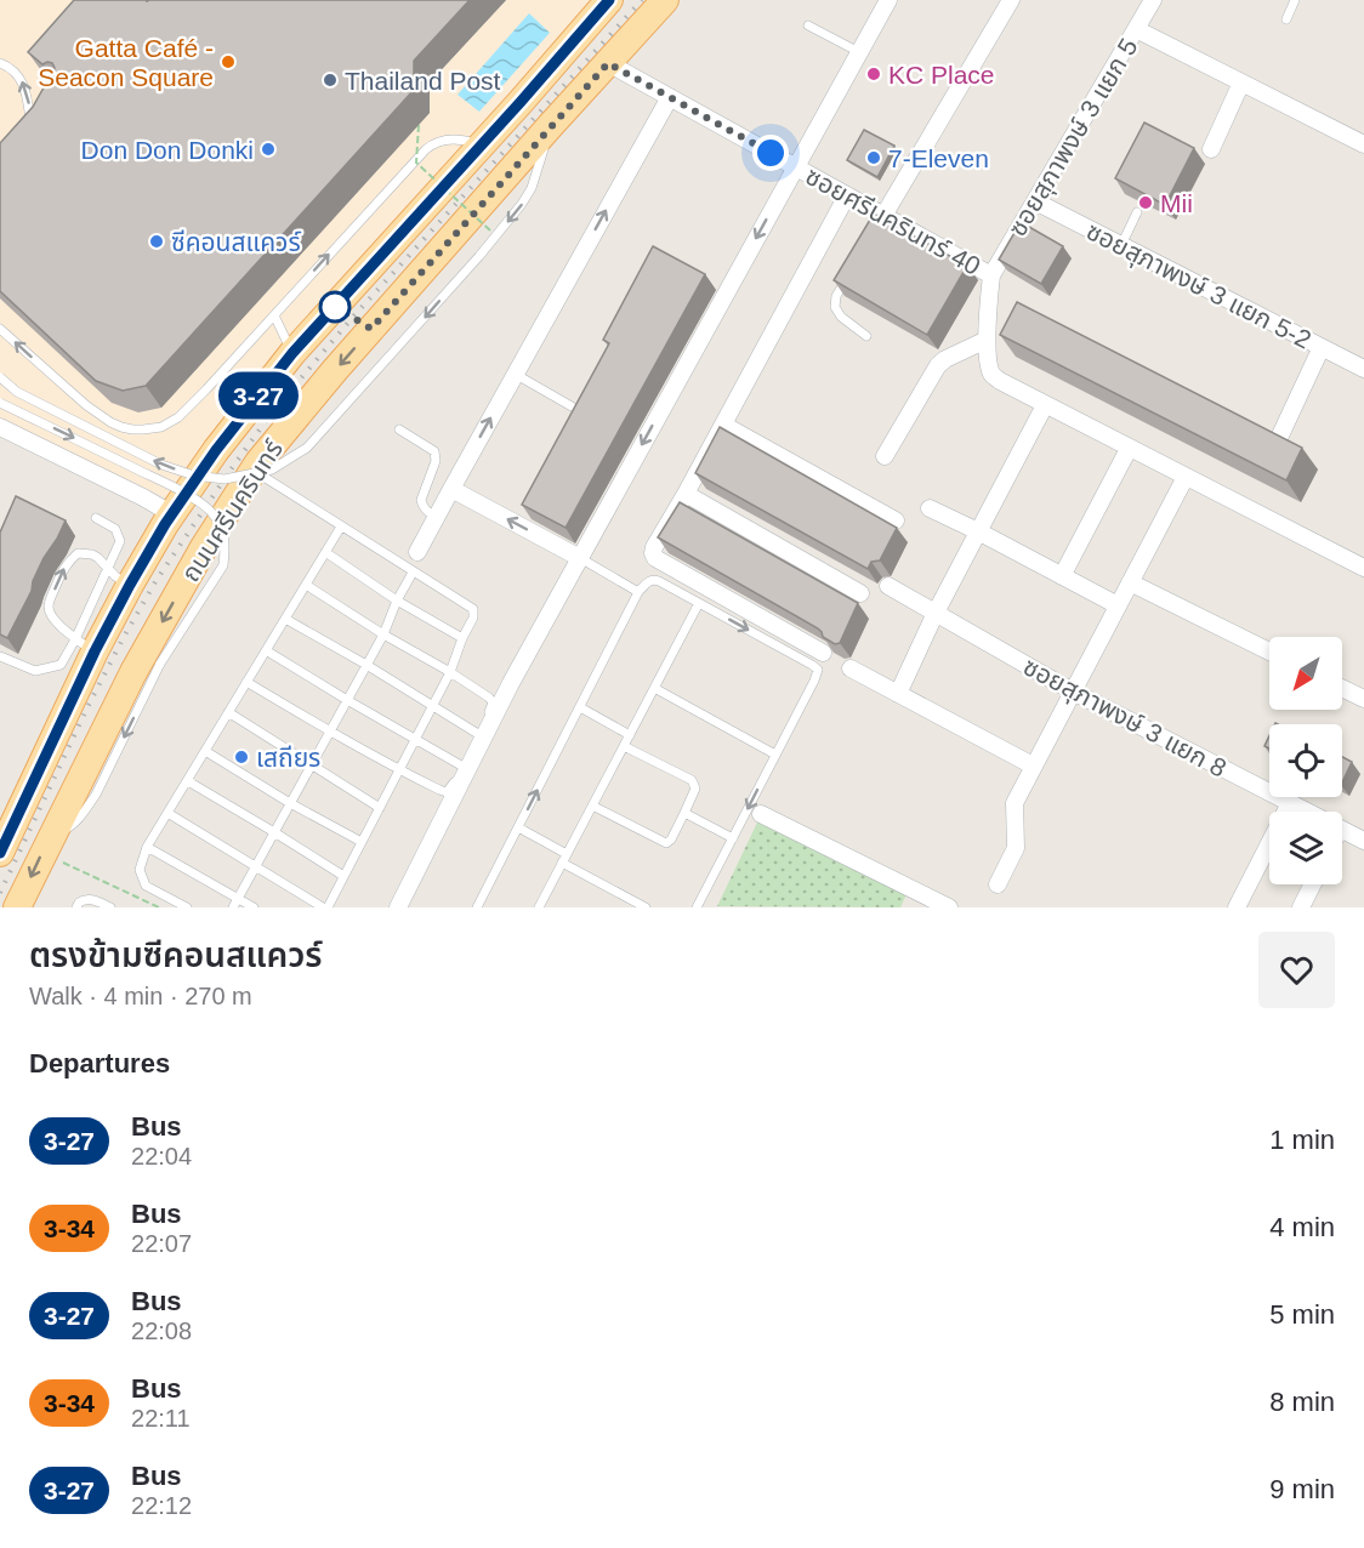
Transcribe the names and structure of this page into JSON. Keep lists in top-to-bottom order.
{
  "streets": {
    "main road": ["ถนนศรีนครินทร์"],
    "street": [
      "ซอยสุภาพงษ์ 3 แยก 5",
      "ซอยศรีนครินทร์ 40",
      "ซอยสุภาพงษ์ 3 แยก 5-2",
      "ซอยสุภาพงษ์ 3 แยก 8"
    ]
  },
  "crossings": [
    ["ซอยสุภาพงษ์ 3 แยก 5", "ซอยศรีนครินทร์ 40"],
    ["ซอยสุภาพงษ์ 3 แยก 5", "ซอยสุภาพงษ์ 3 แยก 5-2"],
    ["ซอยศรีนครินทร์ 40", "ถนนศรีนครินทร์"]
  ],
  "places": [
    "Gatta Café - Seacon Square",
    "KC Place",
    "Thailand Post",
    "Don Don Donki",
    "7-Eleven",
    "Mii",
    "ซีคอนสแควร์",
    "เสถียร"
  ],
  "lines": ["bus line 3-27"],
  "north": "bottom left",
  "page": {
    "on_map": "3-27",
    "heading": [
      ["ตรงข้ามซีคอนสแควร์", "Walk · 4 min · 270 m"],
      "Departures"
    ],
    "list": [
      {
        "mark": "3-27",
        "name": "Bus",
        "note": "22:04",
        "value": "1 min"
      },
      {
        "mark": "3-34",
        "name": "Bus",
        "note": "22:07",
        "value": "4 min"
      },
      {
        "mark": "3-27",
        "name": "Bus",
        "note": "22:08",
        "value": "5 min"
      },
      {
        "mark": "3-34",
        "name": "Bus",
        "note": "22:11",
        "value": "8 min"
      },
      {
        "mark": "3-27",
        "name": "Bus",
        "note": "22:12",
        "value": "9 min"
      }
    ]
  }
}
